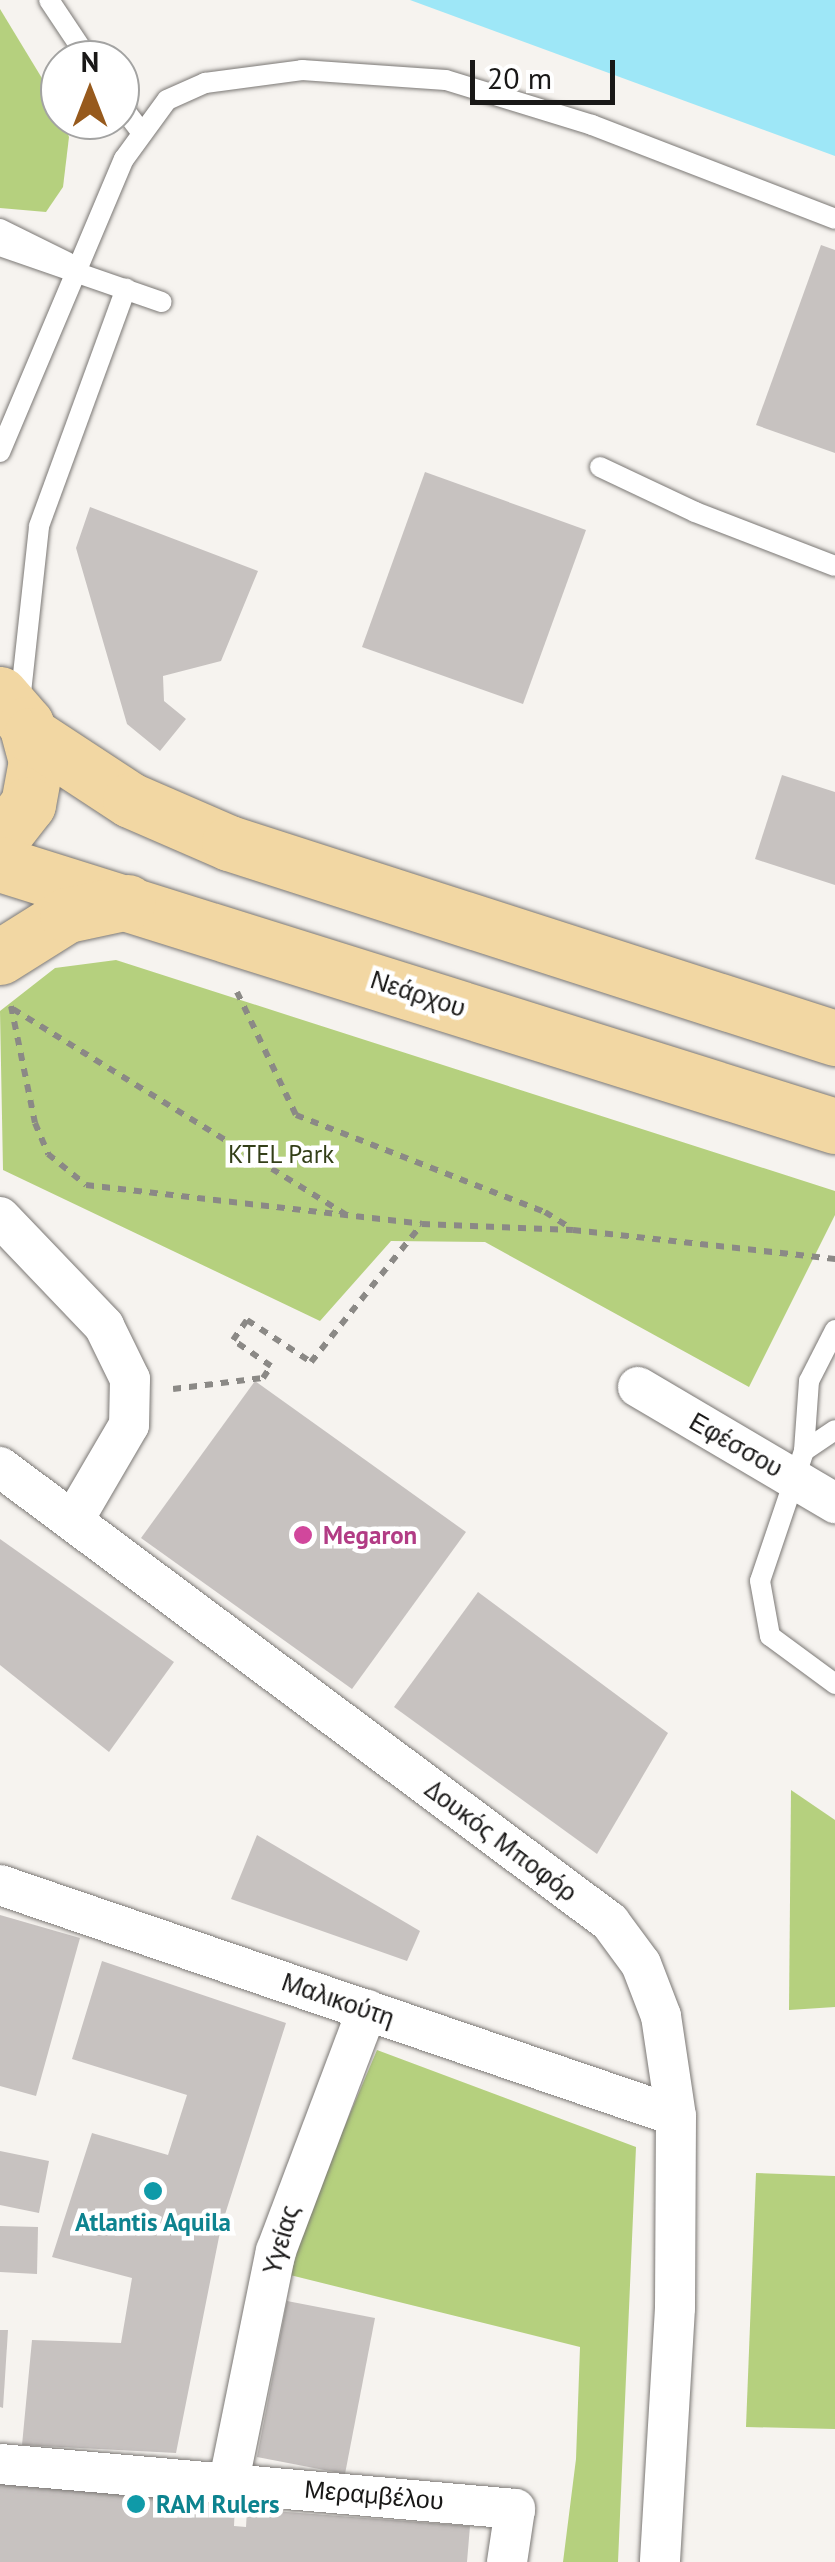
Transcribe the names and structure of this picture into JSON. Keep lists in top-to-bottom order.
{
  "streets": {
    "main road": ["Νεάρχου"],
    "street": [
      "Εφέσσου",
      "Δουκός Μποφόρ",
      "Μαλικούτη",
      "Υγείας",
      "Μεραμβέλου"
    ]
  },
  "crossings": [
    ["Δουκός Μποφόρ", "Μαλικούτη"],
    ["Μαλικούτη", "Υγείας"],
    ["Υγείας", "Μεραμβέλου"]
  ],
  "parks": ["KTEL Park"],
  "places": ["Megaron", "Atlantis Aquila", "RAM Rulers"],
  "scale_bar": "20 m",
  "north": "top"
}
